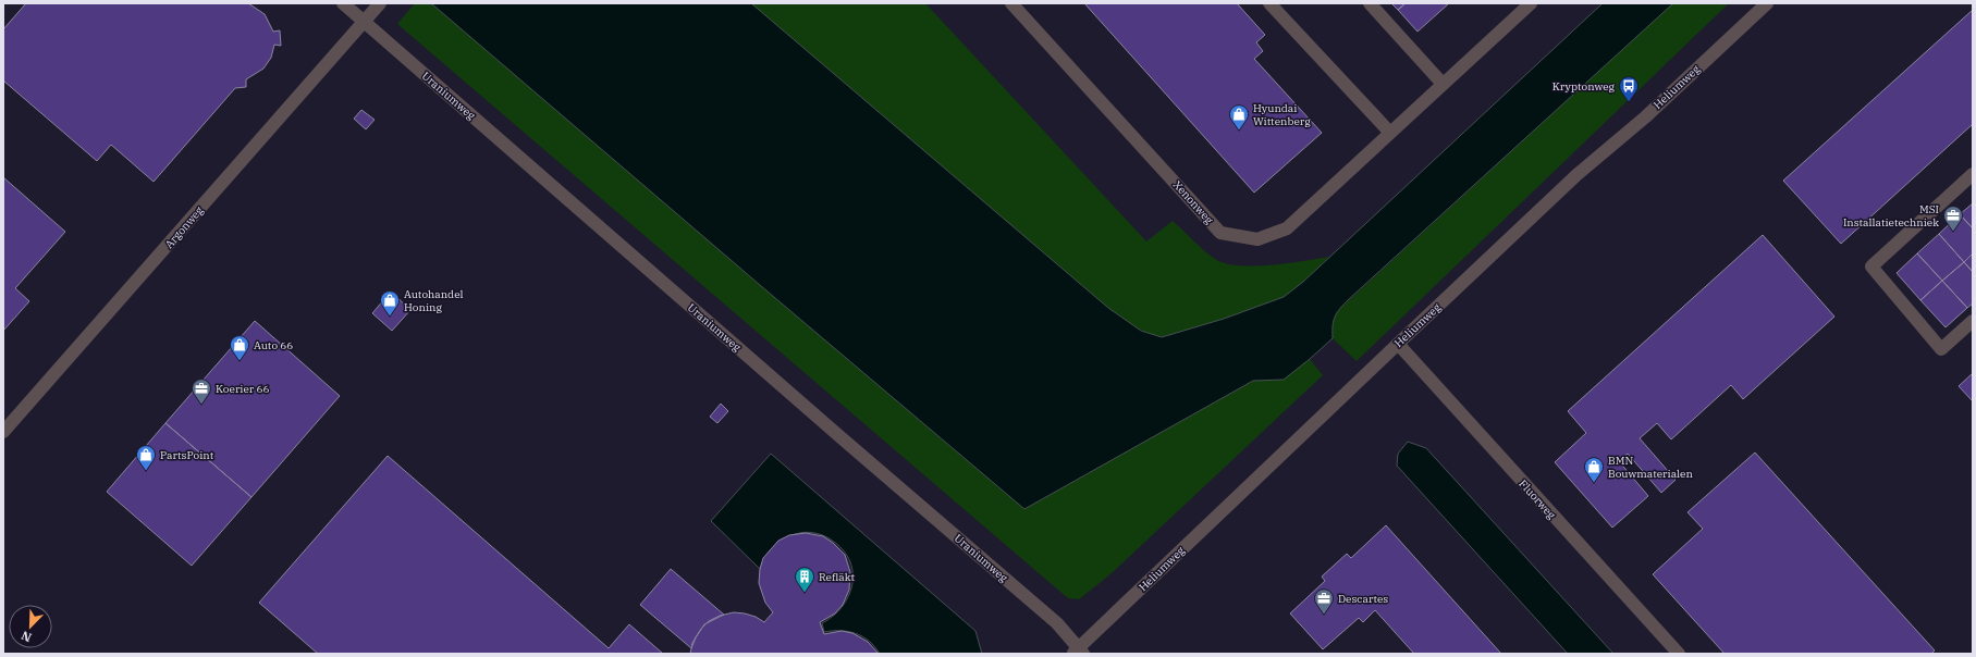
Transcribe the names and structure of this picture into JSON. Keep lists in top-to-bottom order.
{
  "streets": {
    "street": [
      "Heliumweg",
      "Uraniumweg",
      "Xenonweg",
      "Argonweg",
      "Fluorweg"
    ]
  },
  "crossings": [
    ["Heliumweg", "Uraniumweg"],
    ["Heliumweg", "Fluorweg"],
    ["Uraniumweg", "Argonweg"]
  ],
  "places": {
    "bus stop": ["Kryptonweg"],
    "shop": [
      "Hyundai Wittenberg",
      "Autohandel Honing",
      "Auto 66",
      "PartsPoint",
      "BMN Bouwmaterialen"
    ],
    "office": ["MSI Installatietechniek", "Koerier 66", "Descartes"],
    "building": ["Refläkt"]
  },
  "north": "bottom left"
}
